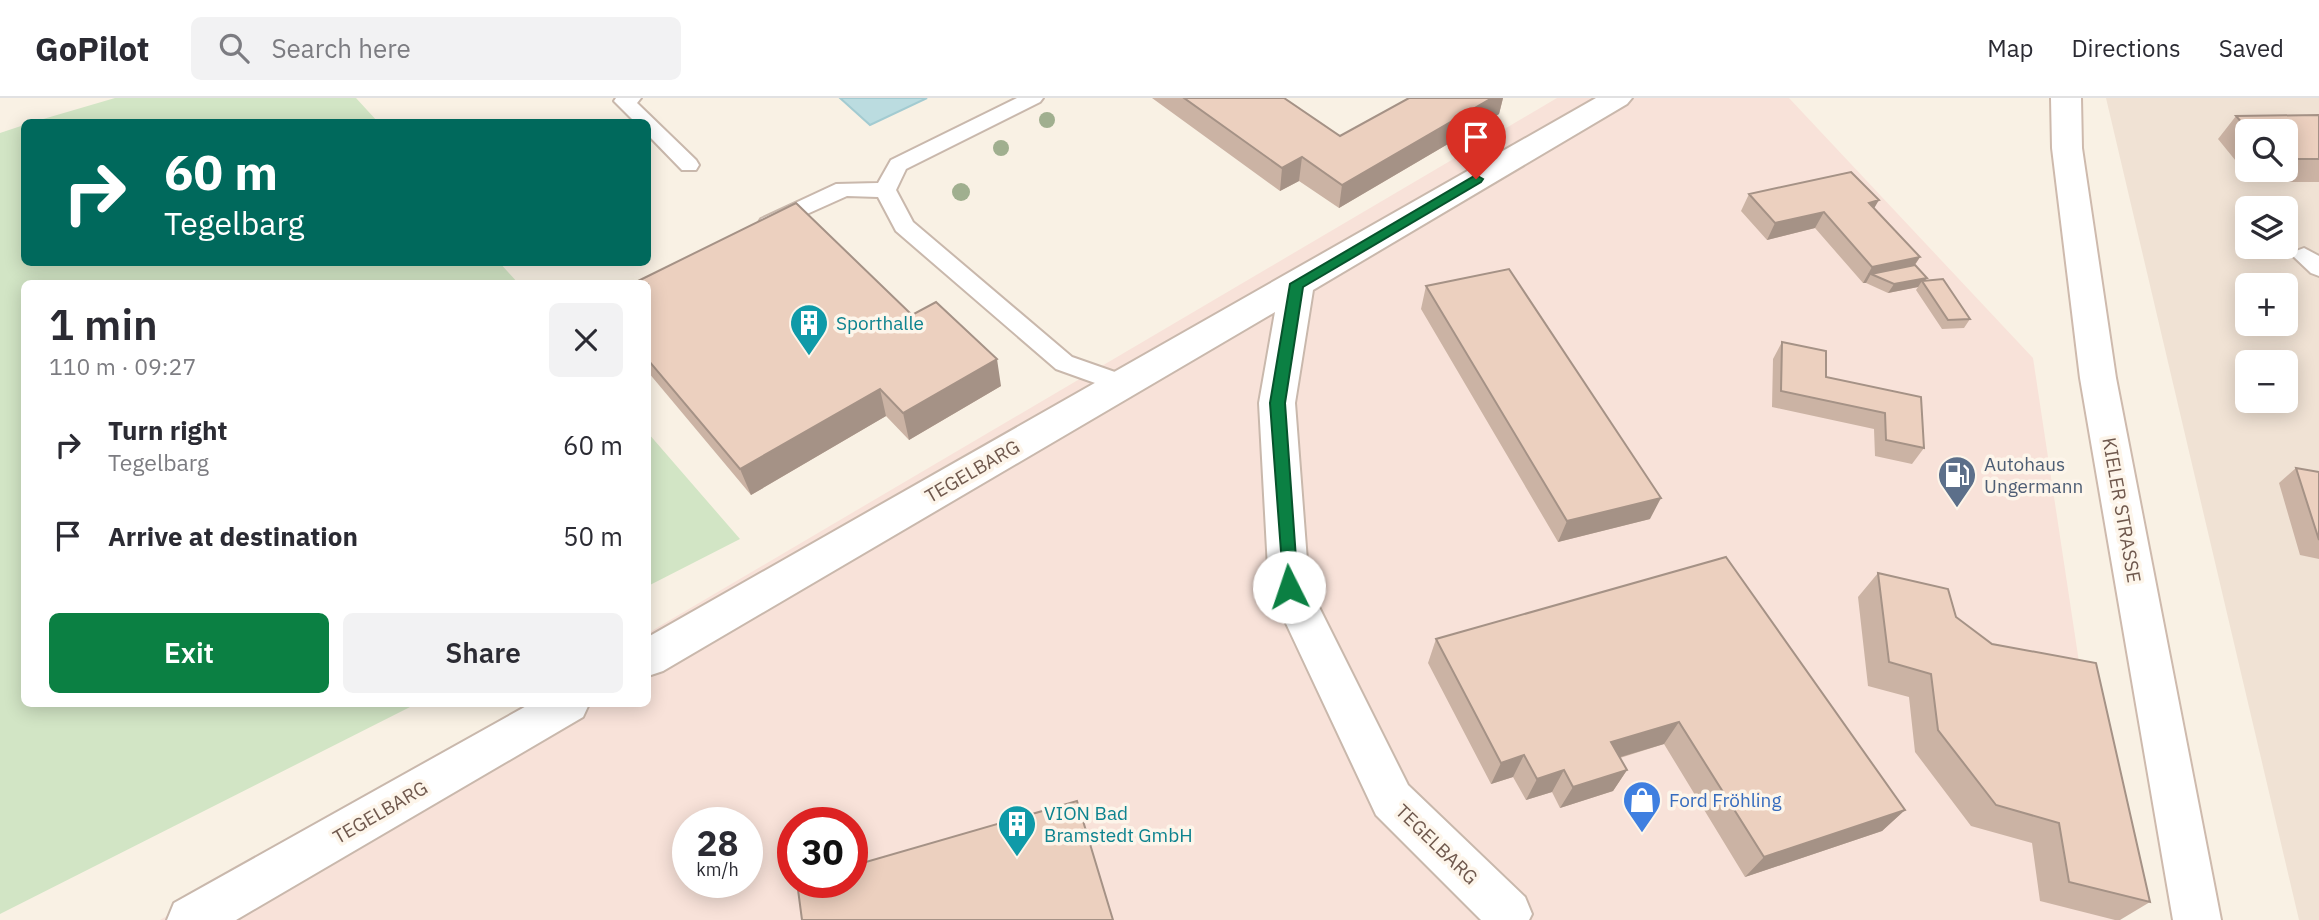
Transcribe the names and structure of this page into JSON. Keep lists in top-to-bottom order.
{
  "streets": {
    "street": ["TEGELBARG", "KIELER STRASSE"]
  },
  "places": {
    "building": ["Sporthalle", "VION Bad Bramstedt GmbH"],
    "fuel station": ["Autohaus Ungermann"],
    "shop": ["Ford Fröhling"]
  },
  "page": {
    "header": "GoPilot",
    "search": "Search here",
    "nav": ["Map", "Directions", "Saved"],
    "map_buttons": ["+", "−"],
    "turn": ["60 m", "Tegelbarg"],
    "heading": ["1 min", "110 m · 09:27"],
    "list": [
      {
        "name": "Turn right",
        "note": "Tegelbarg",
        "value": "60 m"
      },
      {
        "name": "Arrive at destination",
        "value": "50 m"
      }
    ],
    "buttons": ["Exit", "Share"],
    "speed": "28 km/h",
    "limit": "30"
  }
}
